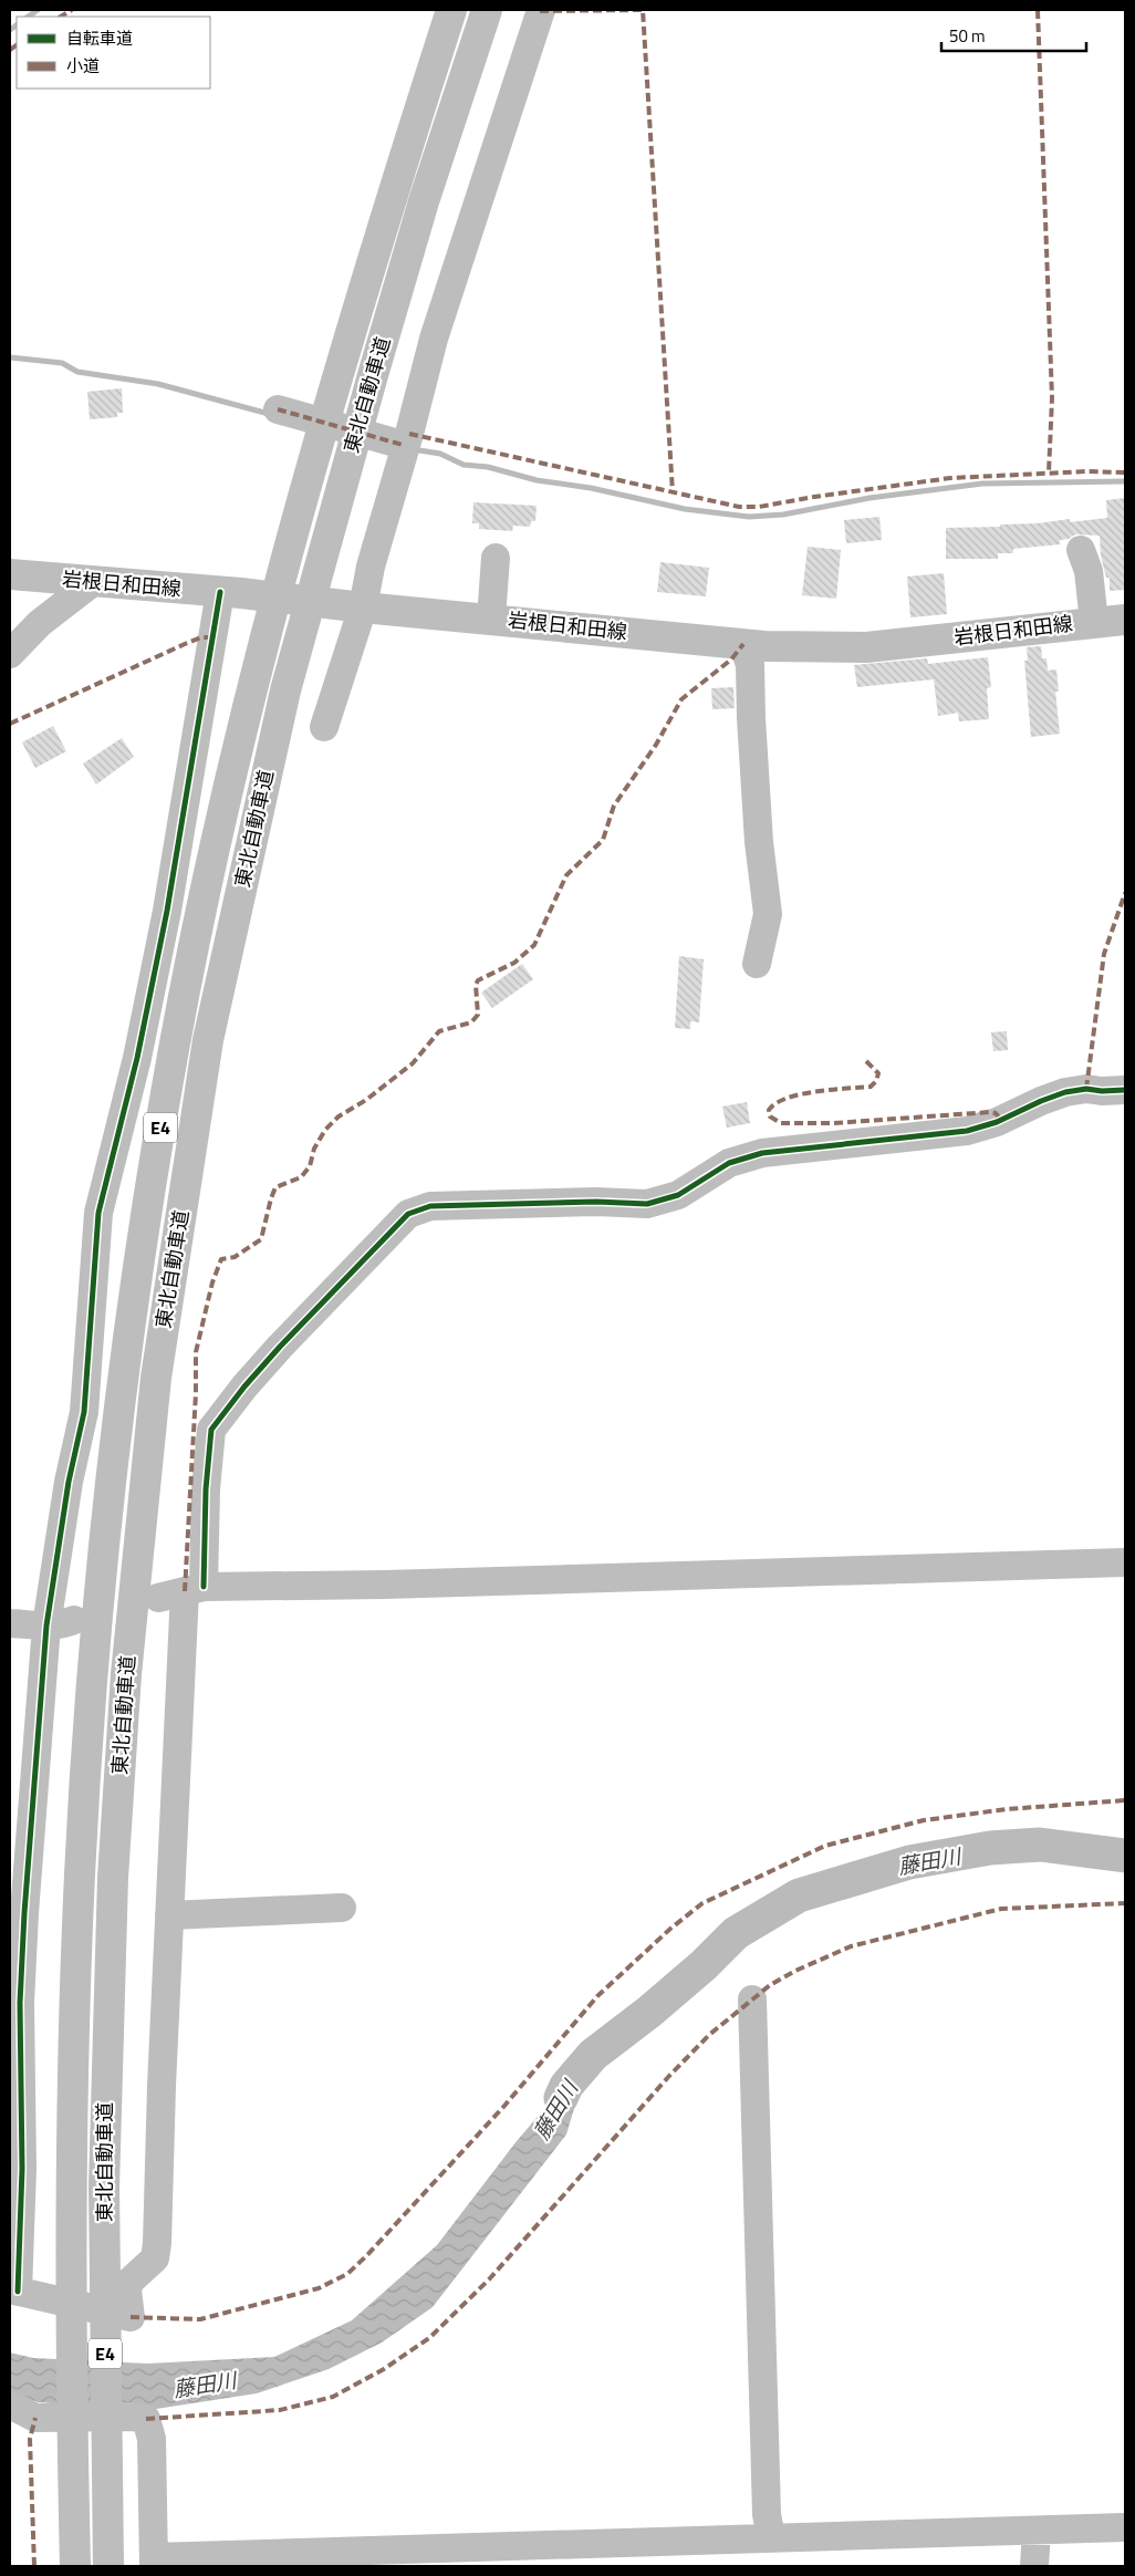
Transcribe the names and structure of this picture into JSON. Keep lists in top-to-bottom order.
{
  "streets": {
    "main road": ["東北自動車道", "岩根日和田線", "E4"]
  },
  "water": ["藤田川"],
  "legend": ["自転車道", "小道"],
  "scale_bar": "50 m"
}
